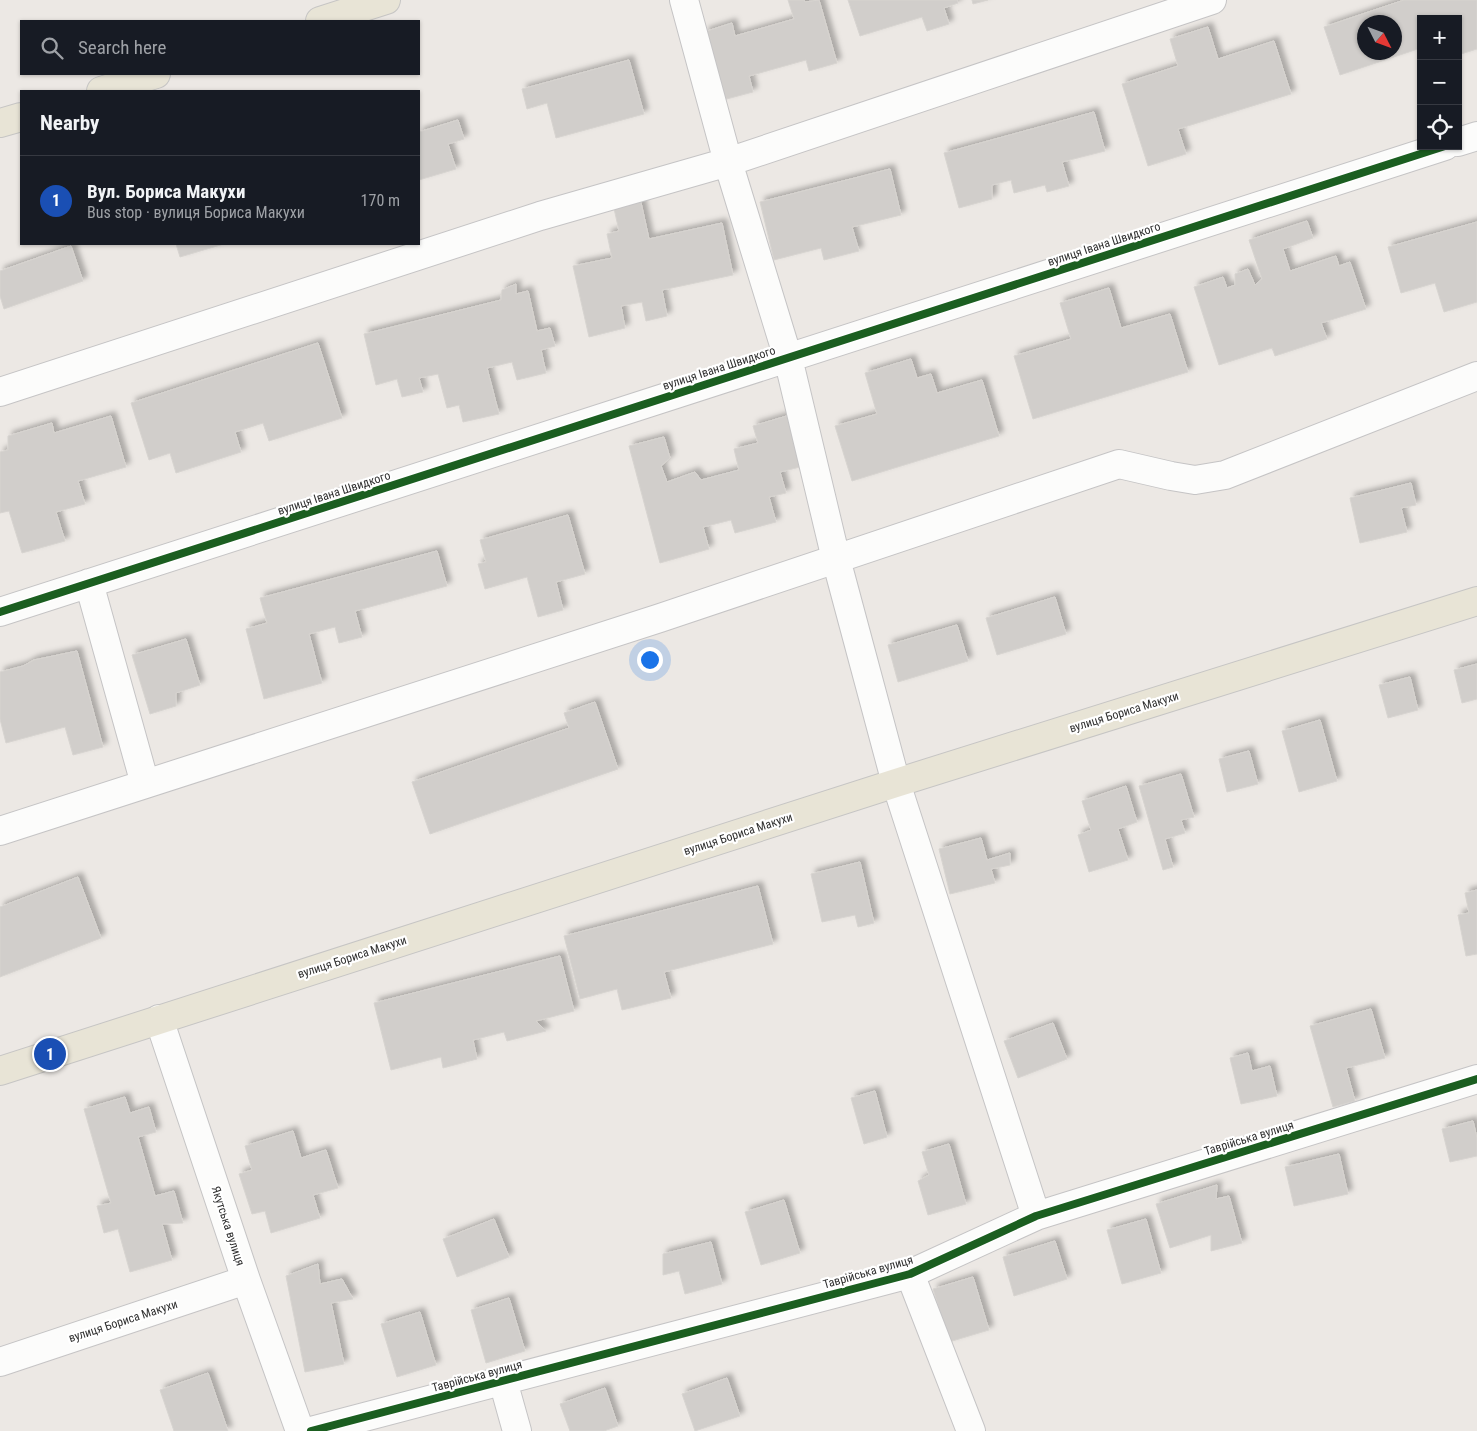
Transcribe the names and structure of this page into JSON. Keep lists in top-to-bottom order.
{
  "streets": {
    "main road": ["вулиця Бориса Макухи"],
    "street": ["вулиця Івана Швидкого", "Таврійська вулиця", "Якутська вулиця"]
  },
  "crossings": [
    ["вулиця Бориса Макухи", "Якутська вулиця"]
  ],
  "north": "bottom right",
  "page": {
    "map_buttons": ["+", "−"],
    "search": "Search here",
    "heading": "Nearby",
    "list": [
      {
        "mark": "1",
        "name": "Вул. Бориса Макухи",
        "note": "Bus stop · вулиця Бориса Макухи",
        "value": "170 m"
      }
    ],
    "pins": "1"
  }
}
